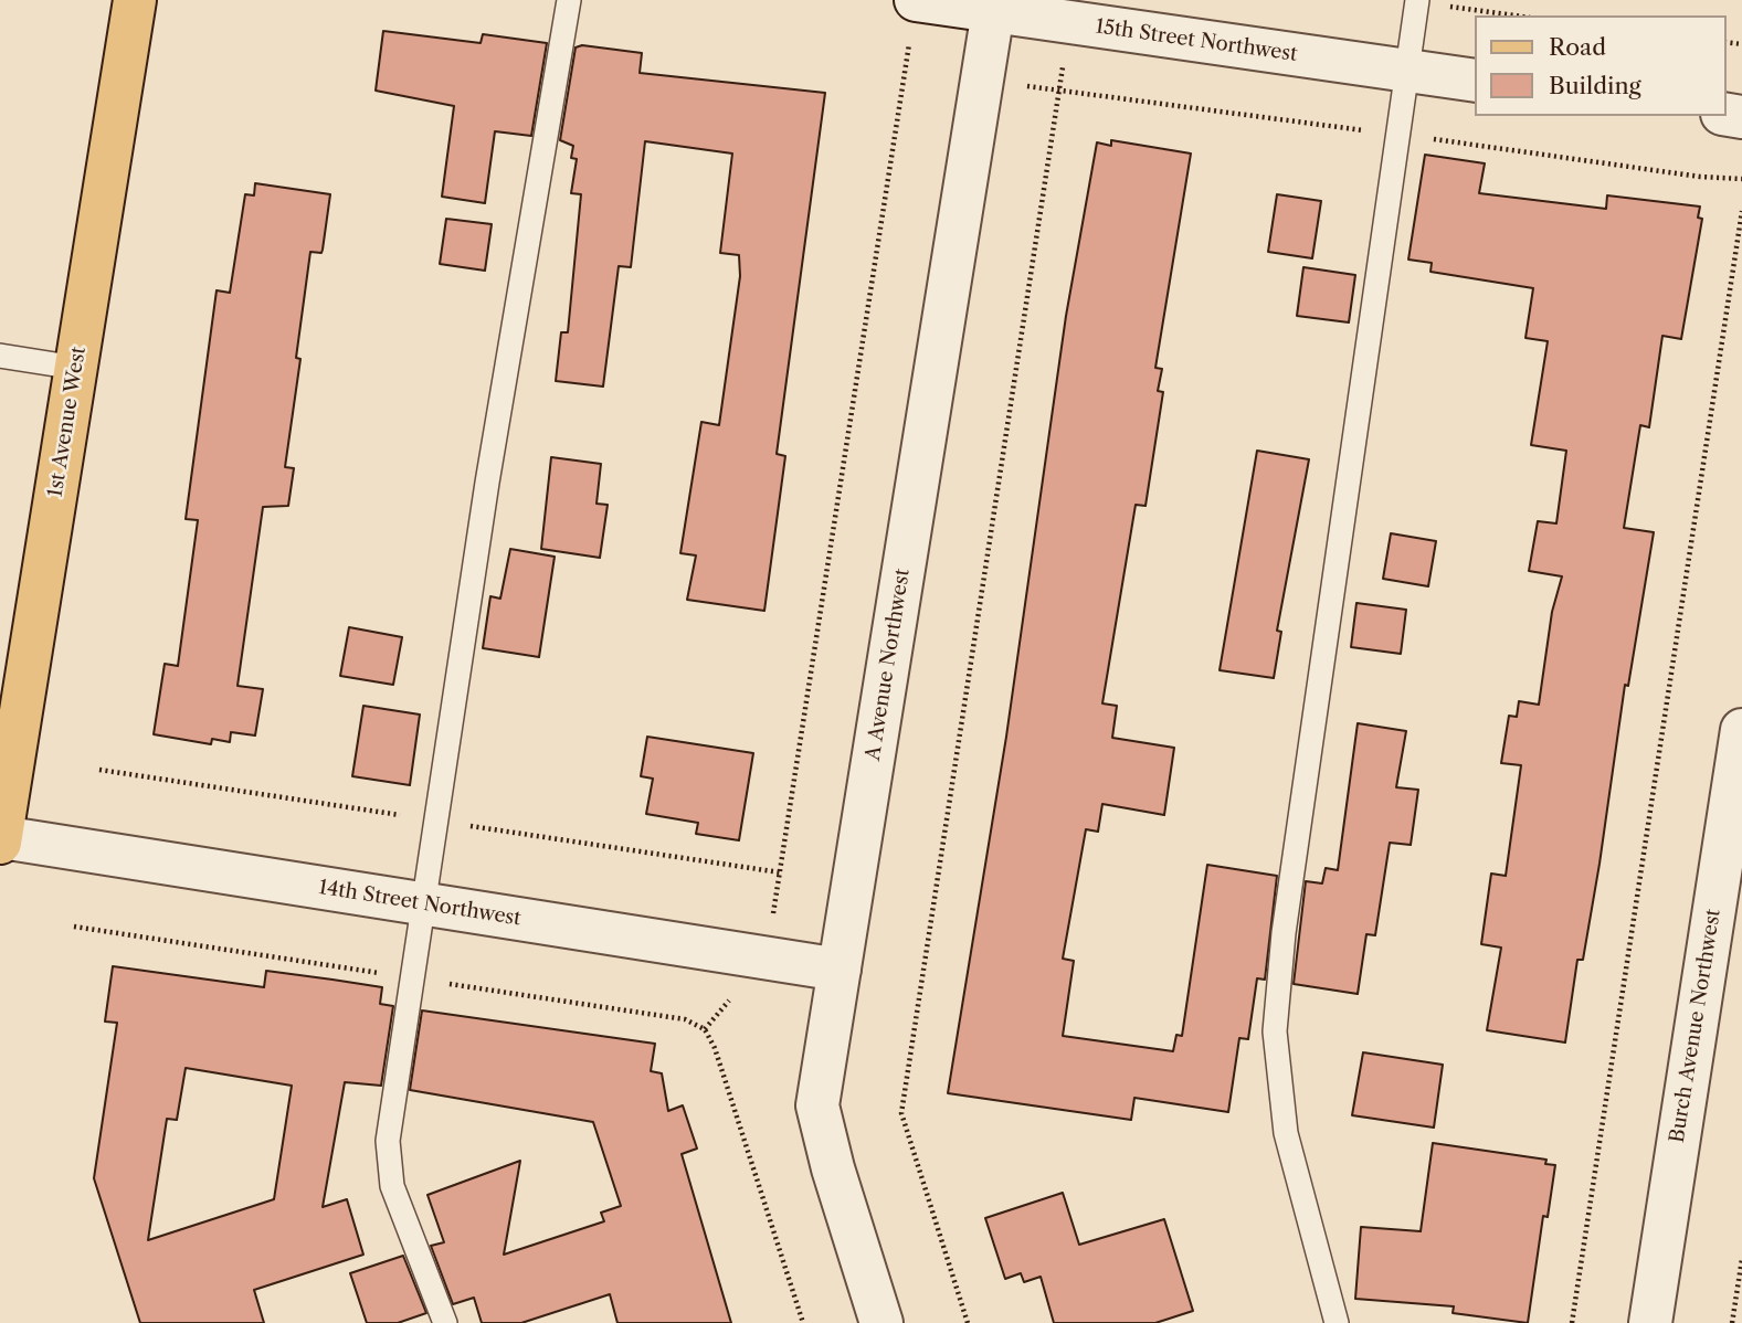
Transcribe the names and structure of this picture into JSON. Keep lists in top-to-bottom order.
{
  "streets": {
    "main road": ["1st Avenue West"],
    "street": [
      "15th Street Northwest",
      "A Avenue Northwest",
      "14th Street Northwest",
      "Burch Avenue Northwest"
    ]
  },
  "crossings": [
    ["15th Street Northwest", "A Avenue Northwest"],
    ["1st Avenue West", "14th Street Northwest"],
    ["A Avenue Northwest", "14th Street Northwest"]
  ],
  "legend": ["Road", "Building"]
}
